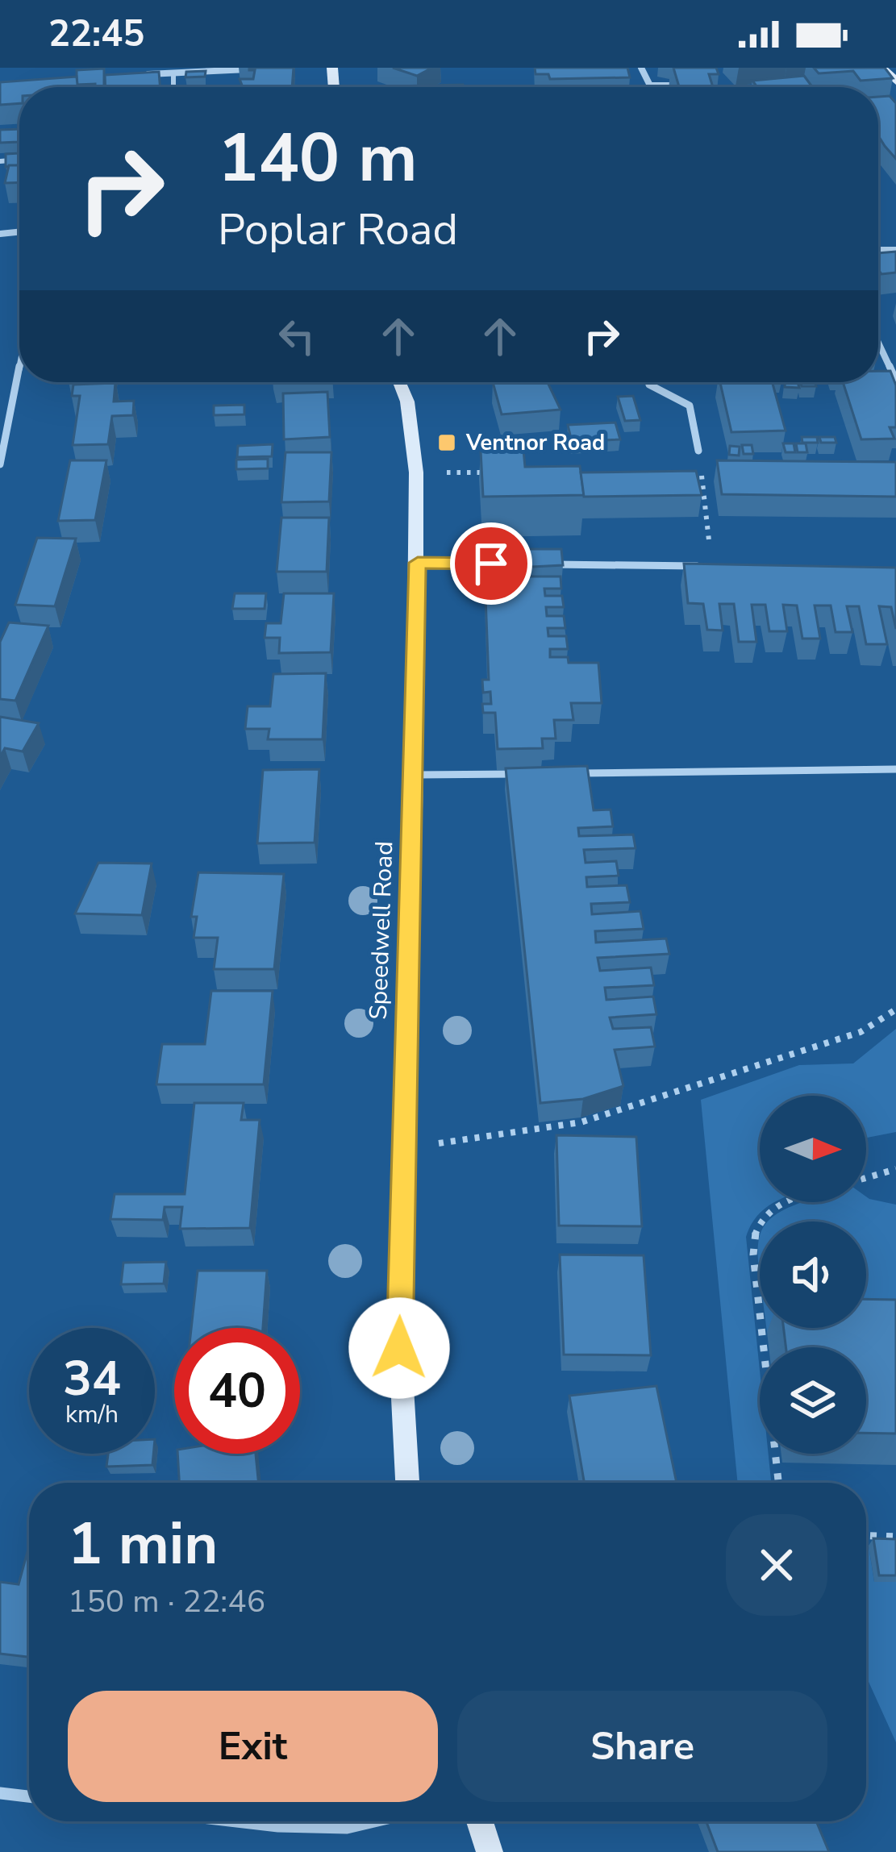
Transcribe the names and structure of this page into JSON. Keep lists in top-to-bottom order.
{
  "streets": {
    "street": ["Speedwell Road"]
  },
  "places": {
    "transit": ["Ventnor Road"]
  },
  "north": "right",
  "page": {
    "status": "22:45",
    "turn": ["140 m", "Poplar Road"],
    "speed": "34 km/h",
    "limit": "40",
    "heading": ["1 min", "150 m · 22:46"],
    "buttons": ["Exit", "Share"]
  }
}
